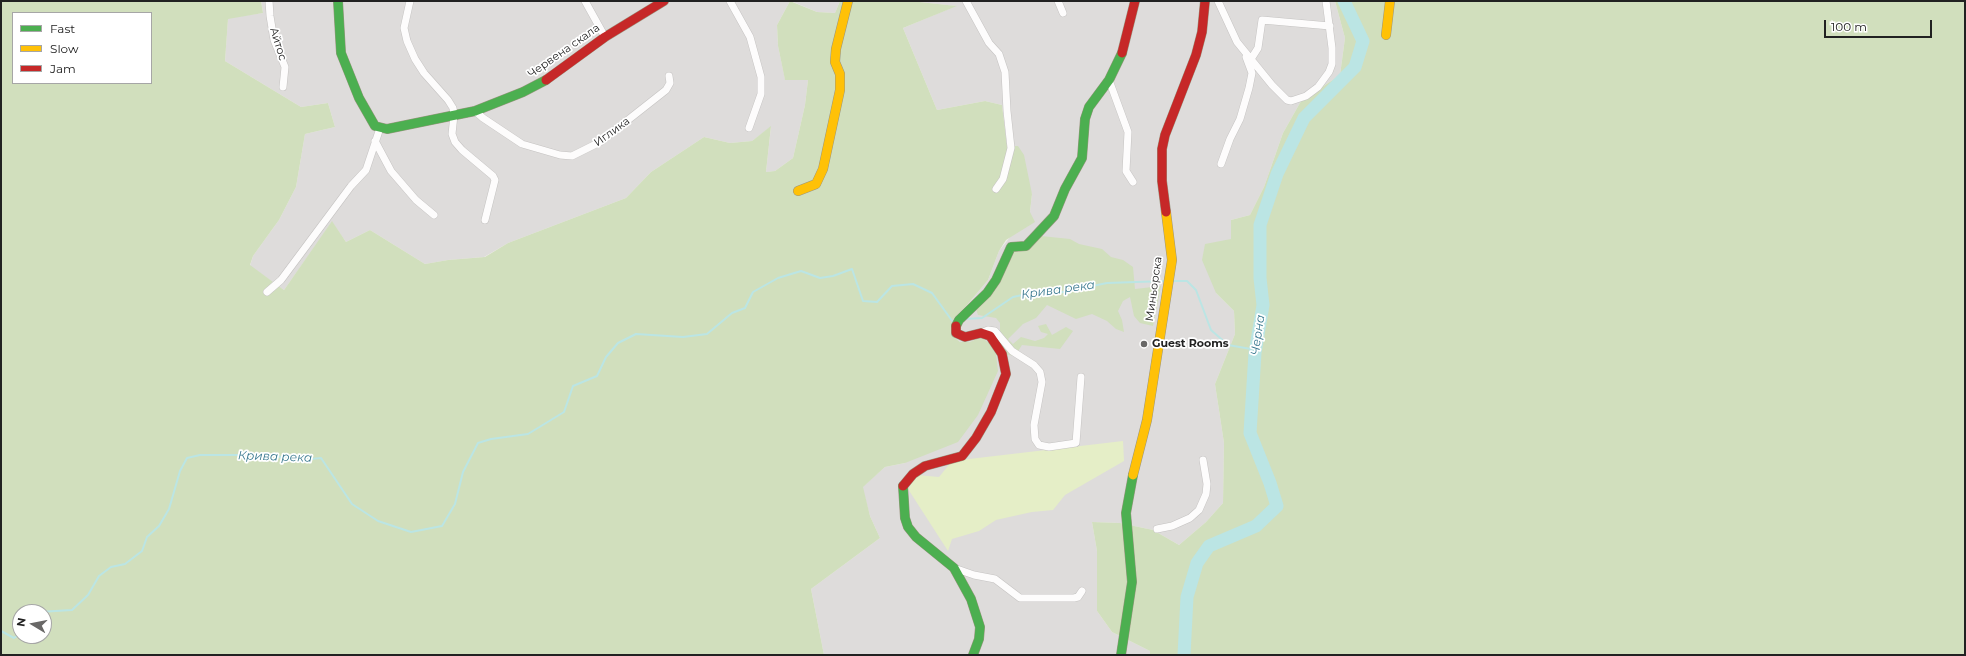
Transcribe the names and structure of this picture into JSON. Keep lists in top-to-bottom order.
{
  "streets": {
    "street": [
      "Айтос",
      "Червена скала",
      "Иглика",
      "Миньорска"
    ]
  },
  "crossings": [
    ["Червена скала", "Иглика"]
  ],
  "water": ["Крива река", "Черна"],
  "places": ["Guest Rooms"],
  "legend": ["Fast", "Slow", "Jam"],
  "scale_bar": "100 m",
  "north": "left"
}
